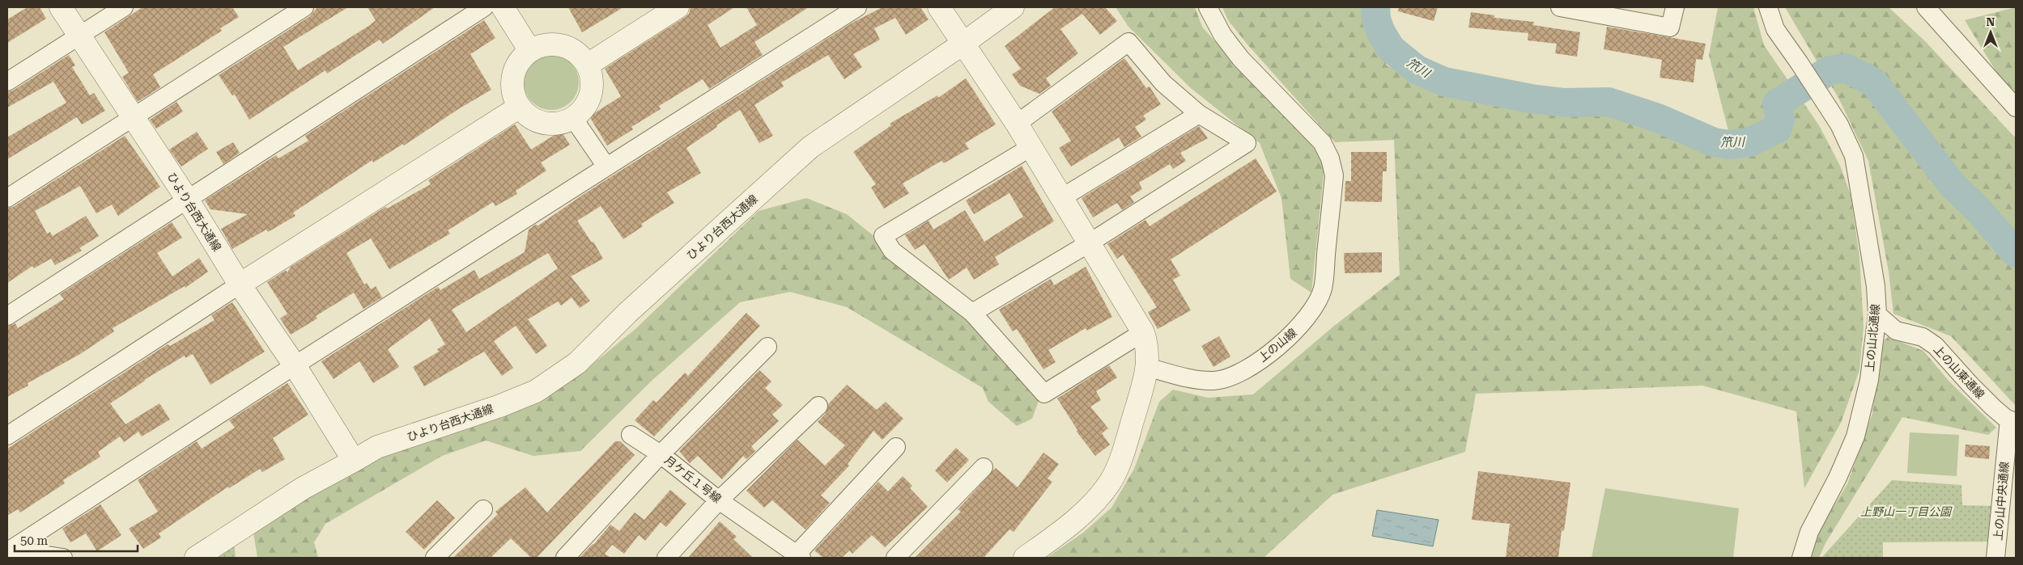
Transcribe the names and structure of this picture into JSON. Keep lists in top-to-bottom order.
{
  "streets": {
    "street": [
      "ひより台西大通線",
      "上の山北通線",
      "上の山線",
      "上の山東通線",
      "月ケ丘１号線",
      "上の山中央通線"
    ]
  },
  "crossings": [
    ["上の山北通線", "上の山東通線"],
    ["上の山東通線", "上の山中央通線"]
  ],
  "water": ["笊川"],
  "parks": ["上野山一丁目公園"],
  "scale_bar": "50 m",
  "north": "top"
}
